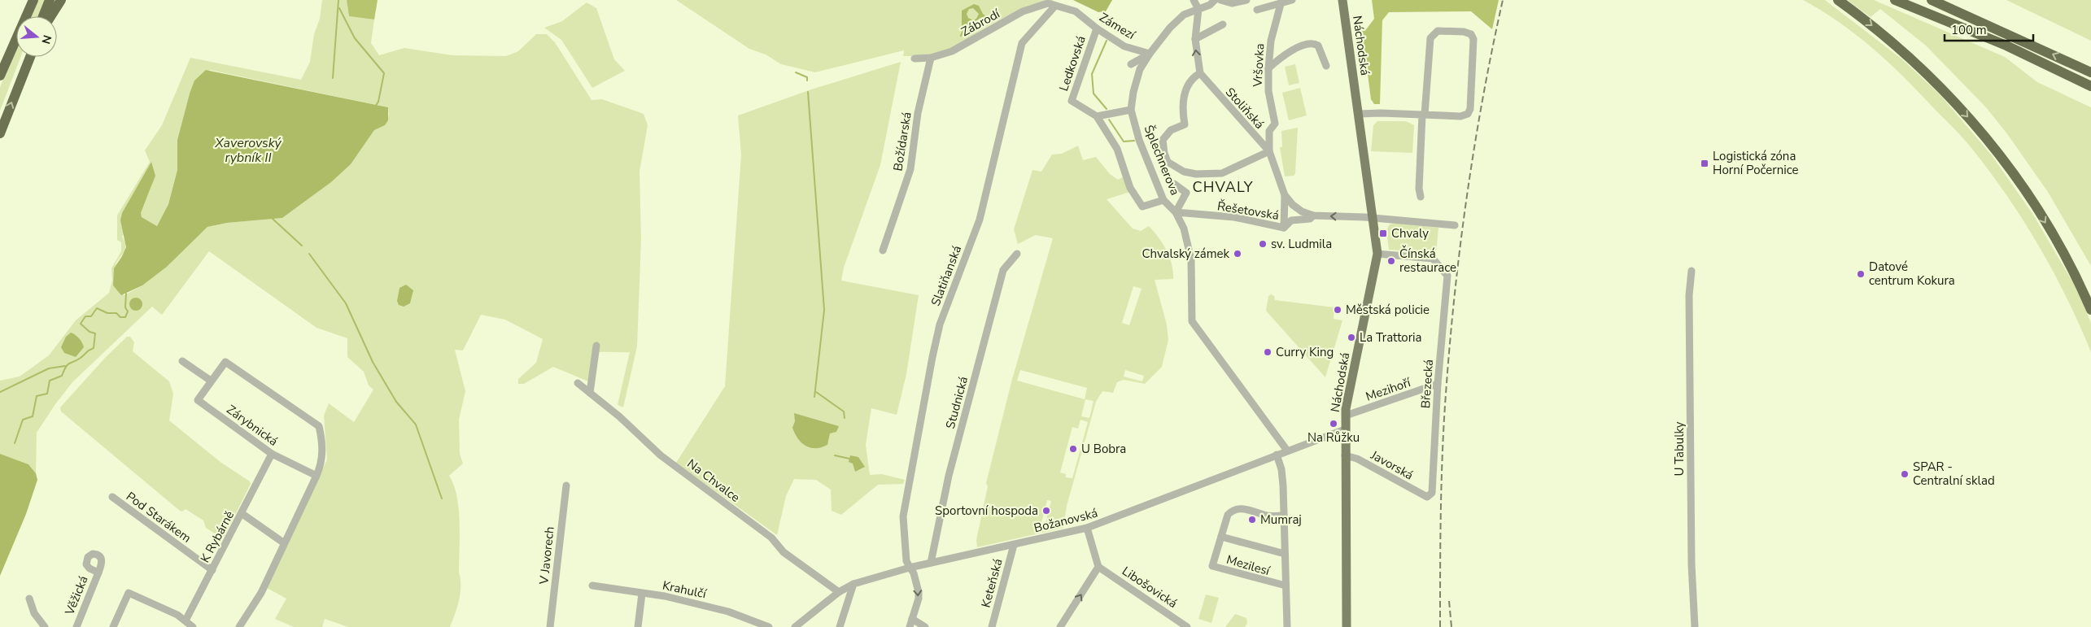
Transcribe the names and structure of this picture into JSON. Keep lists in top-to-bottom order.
{
  "streets": {
    "main road": ["Náchodská"],
    "street": [
      "Zábrodí",
      "Zámezí",
      "Ledkovská",
      "Vršovka",
      "Stoliňská",
      "Božídarská",
      "Šplechnerova",
      "Řešetovská",
      "Slatiňanská",
      "Březecká",
      "Mezihoří",
      "Studnická",
      "Zárybnická",
      "U Tabulky",
      "Javorská",
      "Na Chvalce",
      "Pod Starákem",
      "Božanovská",
      "K Rybárně",
      "V Javorech",
      "Mezilesí",
      "Keteňská",
      "Libošovická",
      "Krahulčí",
      "Věžická"
    ]
  },
  "crossings": [
    ["Zábrodí", "Zámezí"],
    ["Zábrodí", "Božídarská"],
    ["Zábrodí", "Slatiňanská"],
    ["Zámezí", "Ledkovská"],
    ["Zámezí", "Šplechnerova"],
    ["Zámezí", "Slatiňanská"],
    ["Náchodská", "Stoliňská"],
    ["Náchodská", "Březecká"],
    ["Náchodská", "Mezihoří"],
    ["Náchodská", "Javorská"],
    ["Náchodská", "Božanovská"],
    ["Ledkovská", "Šplechnerova"],
    ["Vršovka", "Stoliňská"],
    ["Stoliňská", "Řešetovská"],
    ["Šplechnerova", "Řešetovská"],
    ["Šplechnerova", "Božanovská"],
    ["Slatiňanská", "Božanovská"],
    ["Březecká", "Mezihoří"],
    ["Březecká", "Javorská"],
    ["Studnická", "Božanovská"],
    ["Zárybnická", "K Rybárně"],
    ["Na Chvalce", "Božanovská"],
    ["Pod Starákem", "K Rybárně"],
    ["Božanovská", "Mezilesí"],
    ["Božanovská", "Keteňská"]
  ],
  "districts": ["CHVALY"],
  "water": ["Xaverovský rybník II"],
  "places": {
    "transit": ["Logistická zóna Horní Počernice", "Chvaly"],
    "other": [
      "sv. Ludmila",
      "Chvalský zámek",
      "Čínská restaurace",
      "Datové centrum Kokura",
      "Městská policie",
      "La Trattoria",
      "Curry King",
      "Na Růžku",
      "U Bobra",
      "SPAR - Centralní sklad",
      "Sportovní hospoda",
      "Mumraj"
    ]
  },
  "scale_bar": "100 m",
  "north": "right"
}
